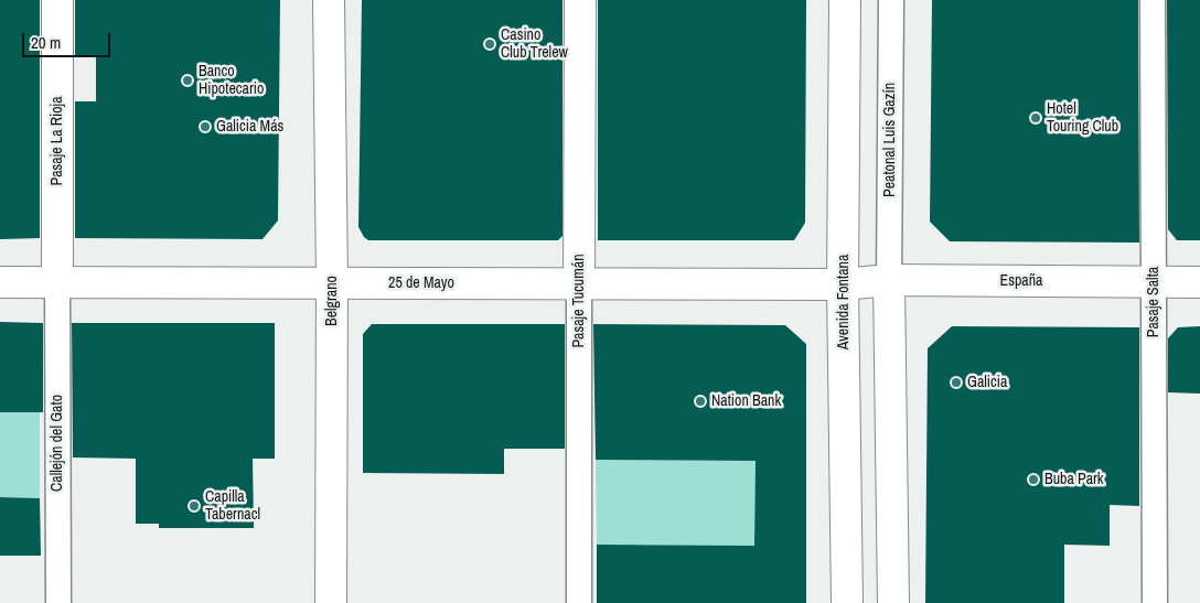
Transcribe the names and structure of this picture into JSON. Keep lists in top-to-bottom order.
{
  "streets": {
    "street": [
      "Peatonal Luis Gazín",
      "Pasaje La Rioja",
      "España",
      "25 de Mayo",
      "Belgrano",
      "Pasaje Tucumán",
      "Avenida Fontana",
      "Pasaje Salta",
      "Callejón del Gato"
    ]
  },
  "crossings": [
    ["Peatonal Luis Gazín", "España"],
    ["Pasaje La Rioja", "25 de Mayo"],
    ["Pasaje La Rioja", "Callejón del Gato"],
    ["España", "25 de Mayo"],
    ["España", "Avenida Fontana"],
    ["España", "Pasaje Salta"],
    ["25 de Mayo", "Belgrano"],
    ["25 de Mayo", "Pasaje Tucumán"],
    ["25 de Mayo", "Avenida Fontana"],
    ["25 de Mayo", "Callejón del Gato"]
  ],
  "places": [
    "Casino Club Trelew",
    "Banco Hipotecario",
    "Hotel Touring Club",
    "Galicia Más",
    "Galicia",
    "Nation Bank",
    "Buba Park",
    "Capilla Tabernacl"
  ],
  "scale_bar": "20 m"
}
